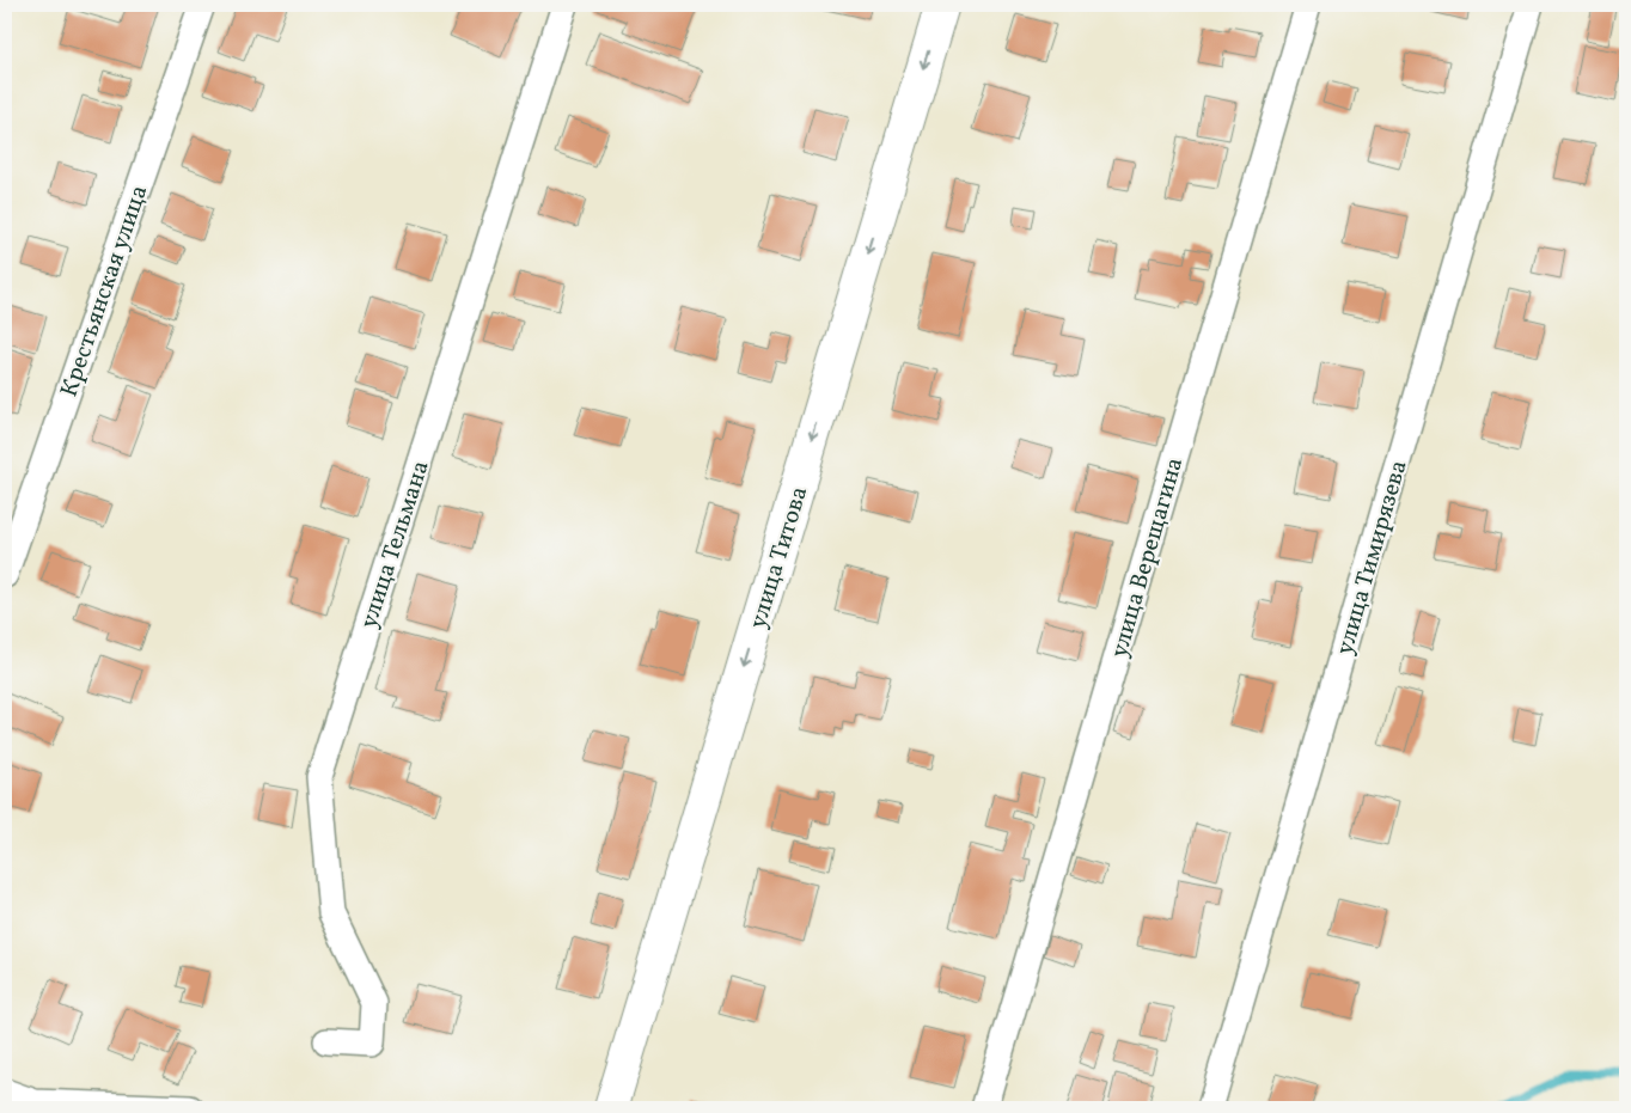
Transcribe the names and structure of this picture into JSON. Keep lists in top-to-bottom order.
{
  "streets": {
    "main road": ["улица Титова"],
    "street": [
      "Крестьянская улица",
      "улица Тельмана",
      "улица Верещагина",
      "улица Тимирязева"
    ]
  },
  "one_way": ["улица Титова"]
}
